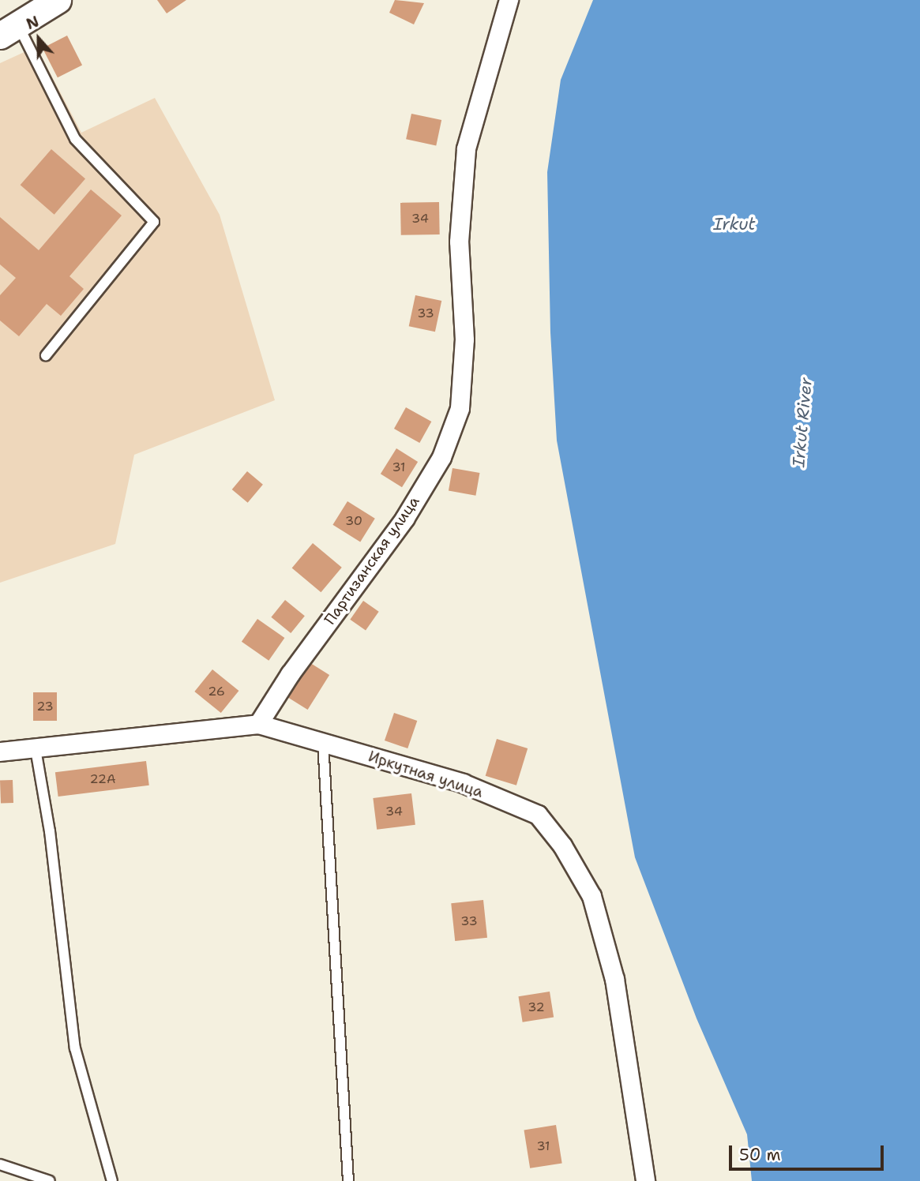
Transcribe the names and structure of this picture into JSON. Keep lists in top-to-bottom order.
{
  "streets": {
    "street": ["Партизанская улица", "Иркутная улица"]
  },
  "crossings": [
    ["Партизанская улица", "Иркутная улица"]
  ],
  "water": ["Irkut", "Irkut River"],
  "house_numbers": [
    "34",
    "33",
    "31",
    "30",
    "26",
    "23",
    "22А",
    "34",
    "33",
    "32",
    "31"
  ],
  "scale_bar": "50 m",
  "north": "top"
}
